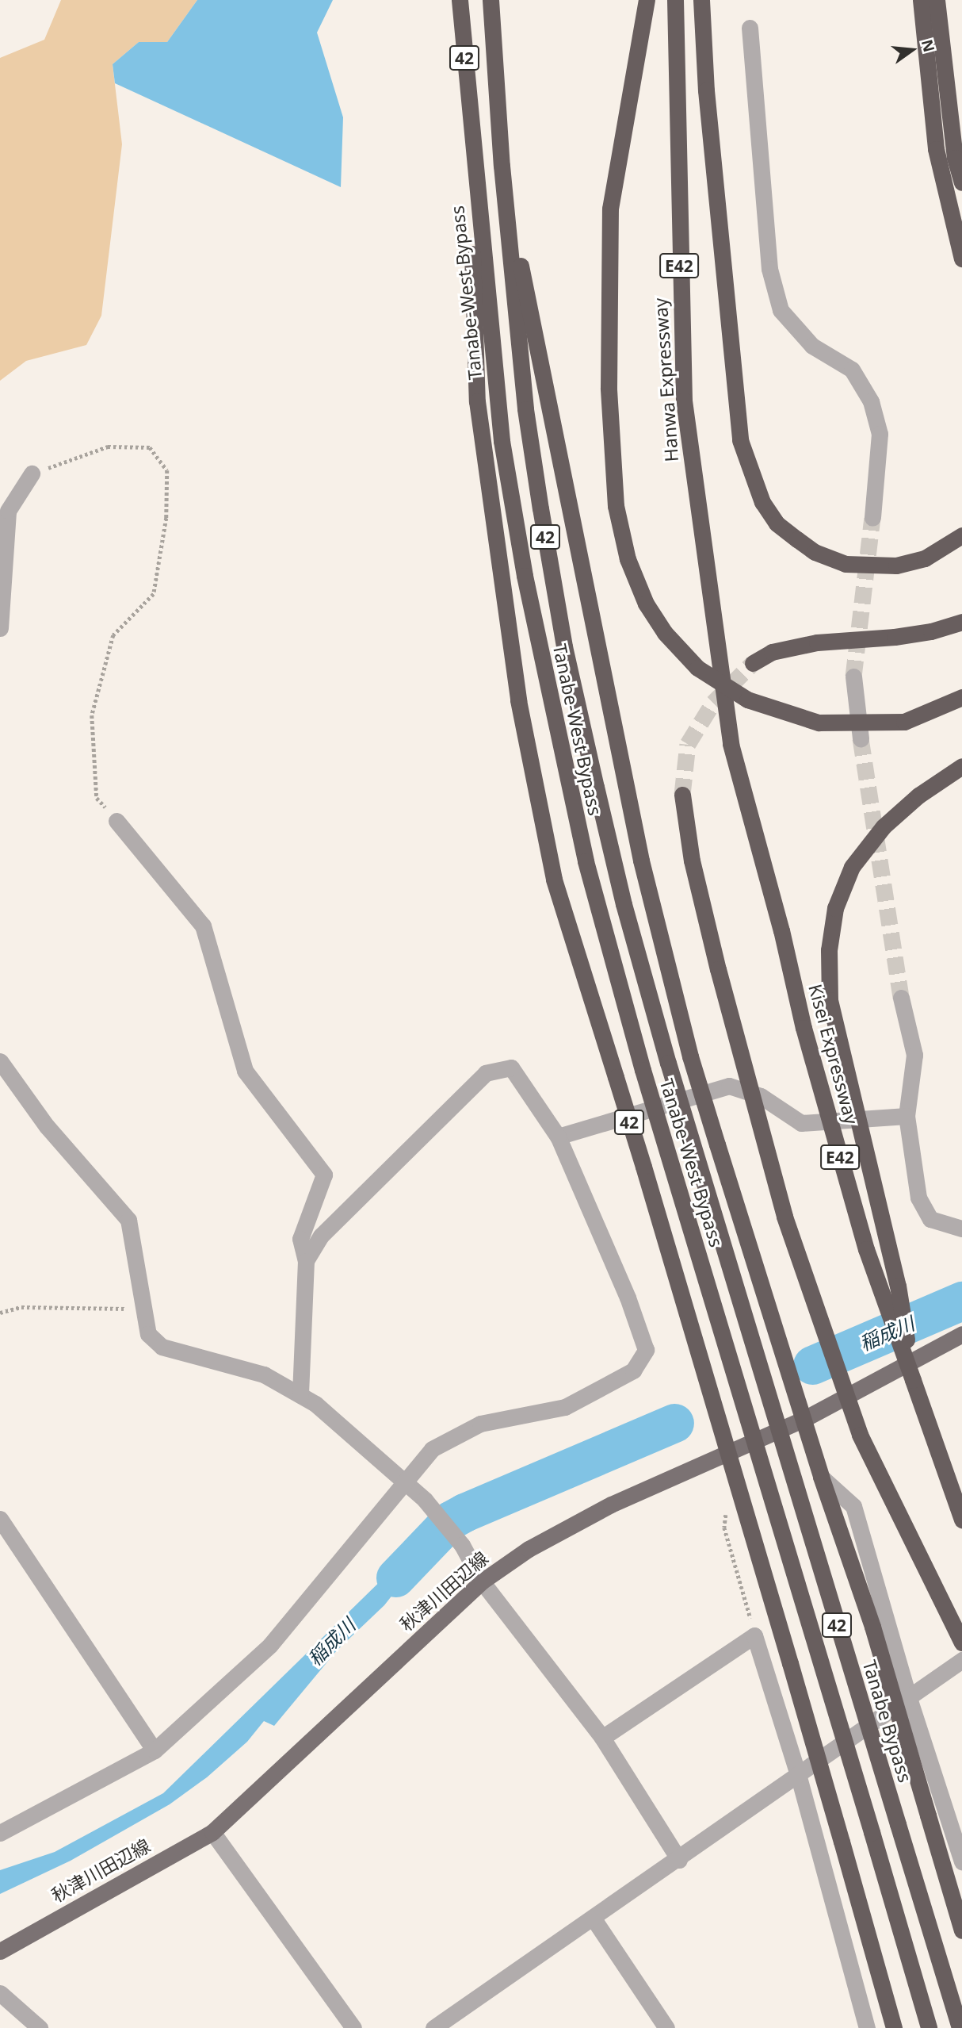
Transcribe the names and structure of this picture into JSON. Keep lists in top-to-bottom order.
{
  "streets": {
    "highway": [
      "42",
      "E42",
      "Tanabe-West Bypass",
      "Hanwa Expressway",
      "Kisei Expressway",
      "Tanabe Bypass"
    ],
    "main road": ["秋津川田辺線"]
  },
  "crossings": [
    ["42", "Tanabe-West Bypass"],
    ["42", "秋津川田辺線"],
    ["Tanabe-West Bypass", "Tanabe Bypass"],
    ["Hanwa Expressway", "Kisei Expressway"]
  ],
  "water": ["稲成川"],
  "north": "right"
}
